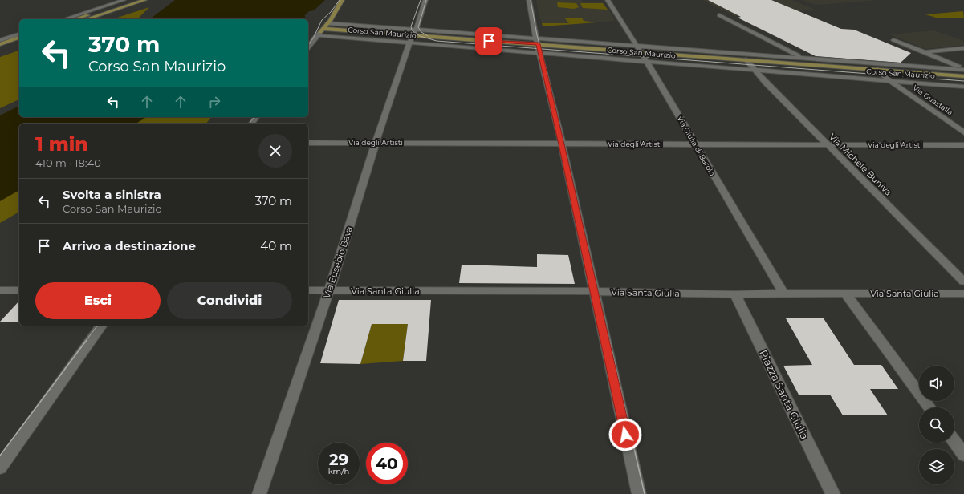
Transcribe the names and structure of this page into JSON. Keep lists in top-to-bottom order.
{
  "streets": {
    "main road": ["Corso San Maurizio"],
    "street": [
      "Via Guastalla",
      "Via degli Artisti",
      "Via Giulia di Barolo",
      "Via Michele Buniva",
      "Via Eusebio Bava",
      "Via Santa Giulia",
      "Piazza Santa Giulia"
    ]
  },
  "crossings": [
    ["Corso San Maurizio", "Via Guastalla"],
    ["Corso San Maurizio", "Via Giulia di Barolo"],
    ["Corso San Maurizio", "Via Michele Buniva"],
    ["Corso San Maurizio", "Via Eusebio Bava"],
    ["Via degli Artisti", "Via Giulia di Barolo"],
    ["Via degli Artisti", "Via Michele Buniva"],
    ["Via degli Artisti", "Via Eusebio Bava"],
    ["Via Giulia di Barolo", "Via Santa Giulia"],
    ["Via Eusebio Bava", "Via Santa Giulia"],
    ["Via Santa Giulia", "Piazza Santa Giulia"]
  ],
  "page": {
    "turn": ["370 m", "Corso San Maurizio"],
    "heading": ["1 min", "410 m · 18:40"],
    "list": [
      {
        "name": "Svolta a sinistra",
        "note": "Corso San Maurizio",
        "value": "370 m"
      },
      {
        "name": "Arrivo a destinazione",
        "value": "40 m"
      }
    ],
    "buttons": ["Esci", "Condividi"],
    "speed": "29 km/h",
    "limit": "40"
  }
}
